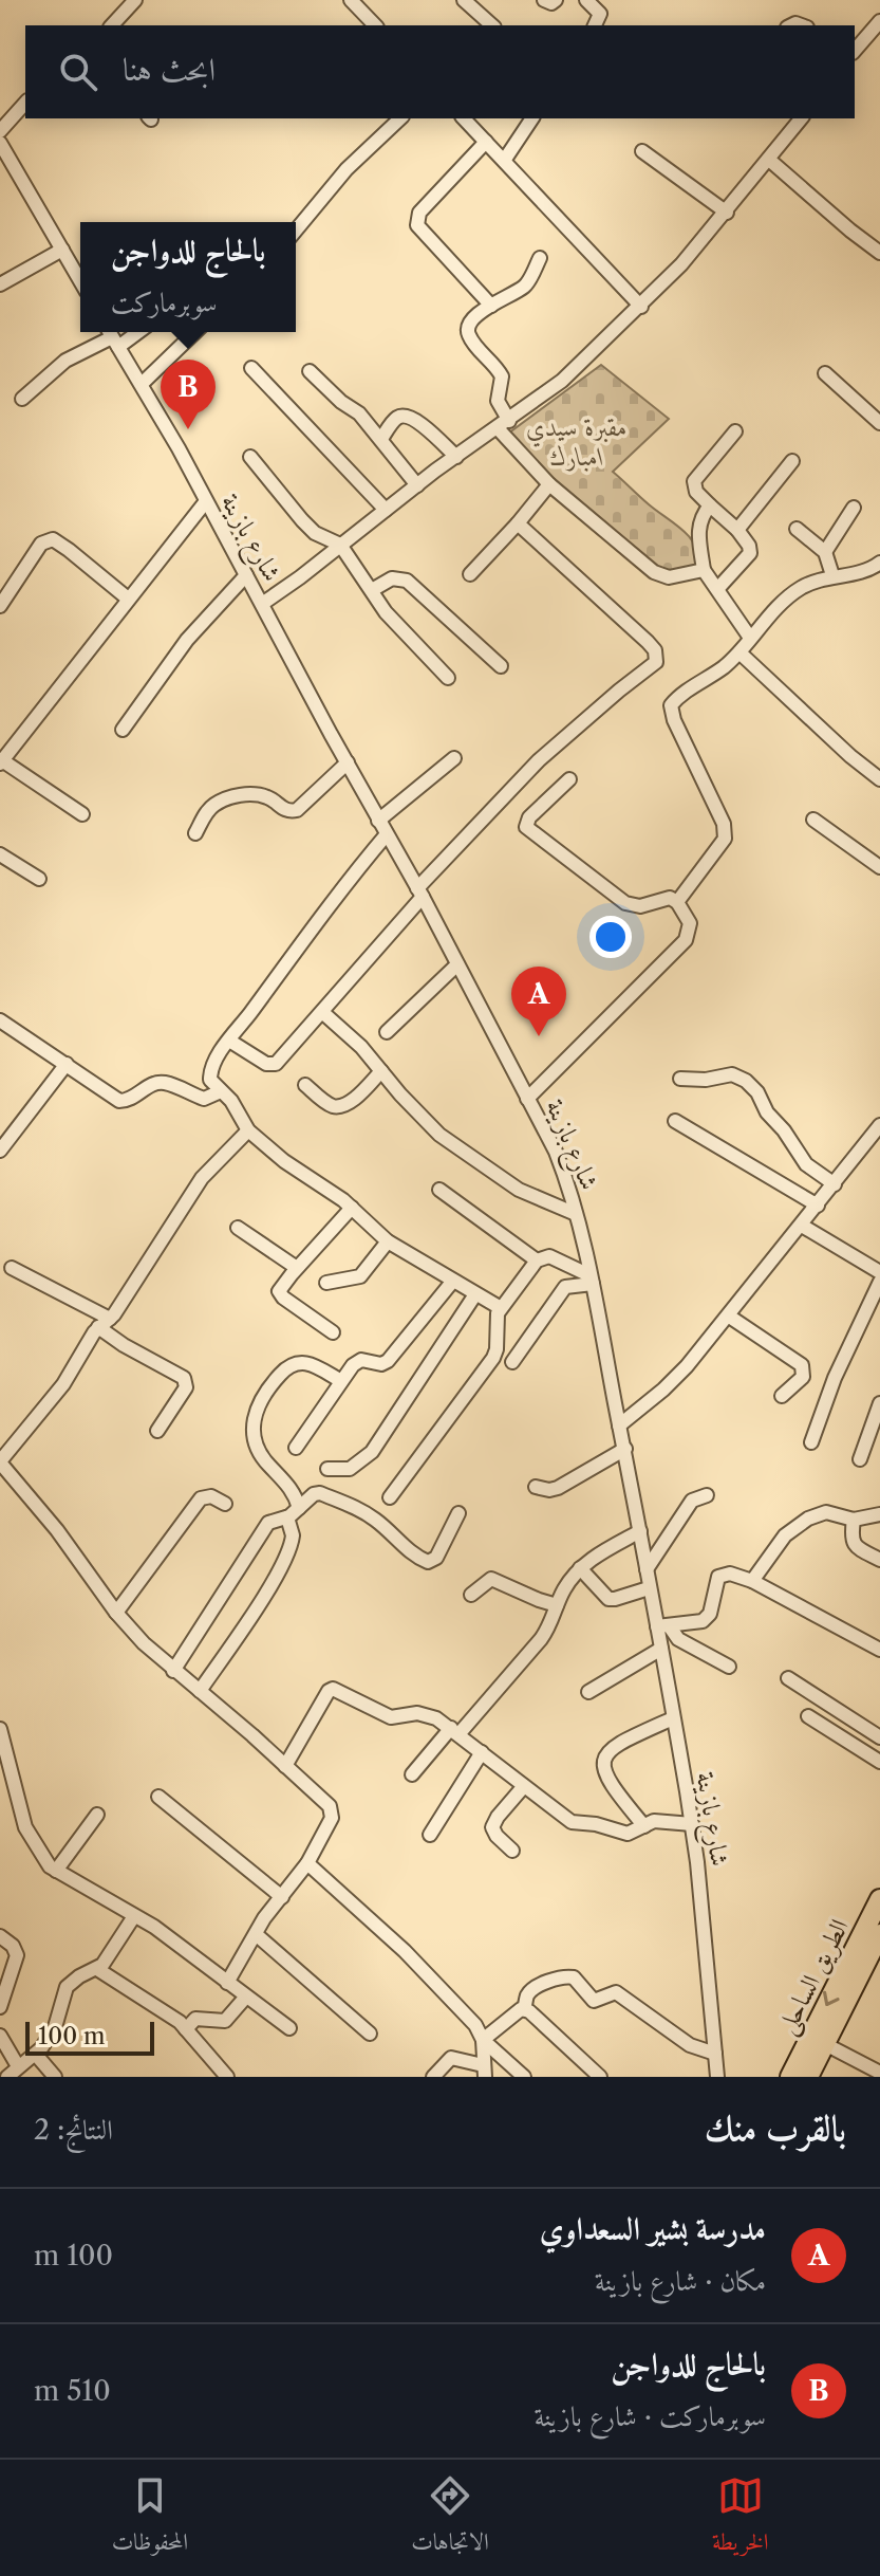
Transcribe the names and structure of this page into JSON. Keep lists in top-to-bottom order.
{
  "streets": {
    "highway": ["الطريق الساحلى"],
    "street": ["شارع بازينة"]
  },
  "parks": ["مقبرة سيدي امبارك"],
  "scale_bar": "100 m",
  "page": {
    "search": "ابحث هنا",
    "popup": ["بالحاج للدواجن", "سوبرماركت"],
    "pins": ["B", "A"],
    "scale": "100 m",
    "heading": ["بالقرب منك", "النتائج: 2"],
    "list": [
      {
        "mark": "A",
        "name": "مدرسة بشير السعداوي",
        "note": "مكان · شارع بازينة",
        "value": "100 m"
      },
      {
        "mark": "B",
        "name": "بالحاج للدواجن",
        "note": "سوبرماركت · شارع بازينة",
        "value": "510 m"
      }
    ],
    "nav": ["الخريطة", "الاتجاهات", "المحفوظات"]
  }
}
